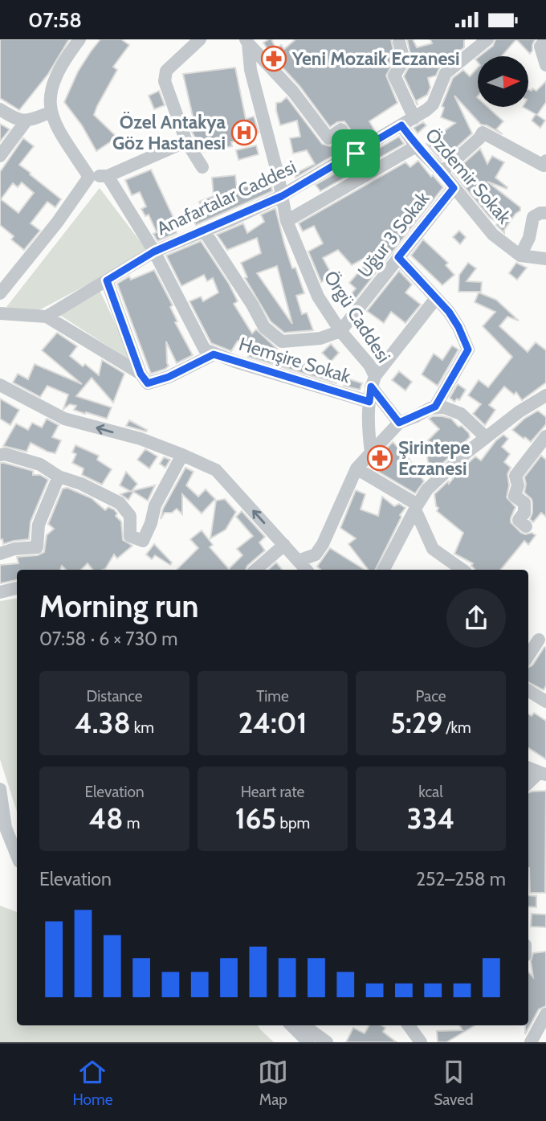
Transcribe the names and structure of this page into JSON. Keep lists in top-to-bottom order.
{
  "streets": {
    "street": [
      "Özdemir Sokak",
      "Anafartalar Caddesi",
      "Uğur 3 Sokak",
      "Örgü Caddesi",
      "Hemşire Sokak"
    ]
  },
  "crossings": [
    ["Özdemir Sokak", "Anafartalar Caddesi"],
    ["Özdemir Sokak", "Uğur 3 Sokak"],
    ["Anafartalar Caddesi", "Örgü Caddesi"],
    ["Anafartalar Caddesi", "Hemşire Sokak"],
    ["Uğur 3 Sokak", "Örgü Caddesi"],
    ["Örgü Caddesi", "Hemşire Sokak"]
  ],
  "places": {
    "pharmacy": ["Yeni Mozaik Eczanesi", "Şirintepe Eczanesi"],
    "hospital": ["Özel Antakya Göz Hastanesi"]
  },
  "north": "right",
  "page": {
    "status": "07:58",
    "heading": ["Morning run", "07:58 · 6 × 730 m"],
    "stats": [
      ["Distance", "4.38 km"],
      ["Time", "24:01"],
      ["Pace", "5:29 /km"],
      ["Elevation", "48 m"],
      ["Heart rate", "165 bpm"],
      ["kcal", "334"]
    ],
    "chart": ["Elevation", "252–258 m"],
    "tabs": ["Home", "Map", "Saved"]
  }
}
